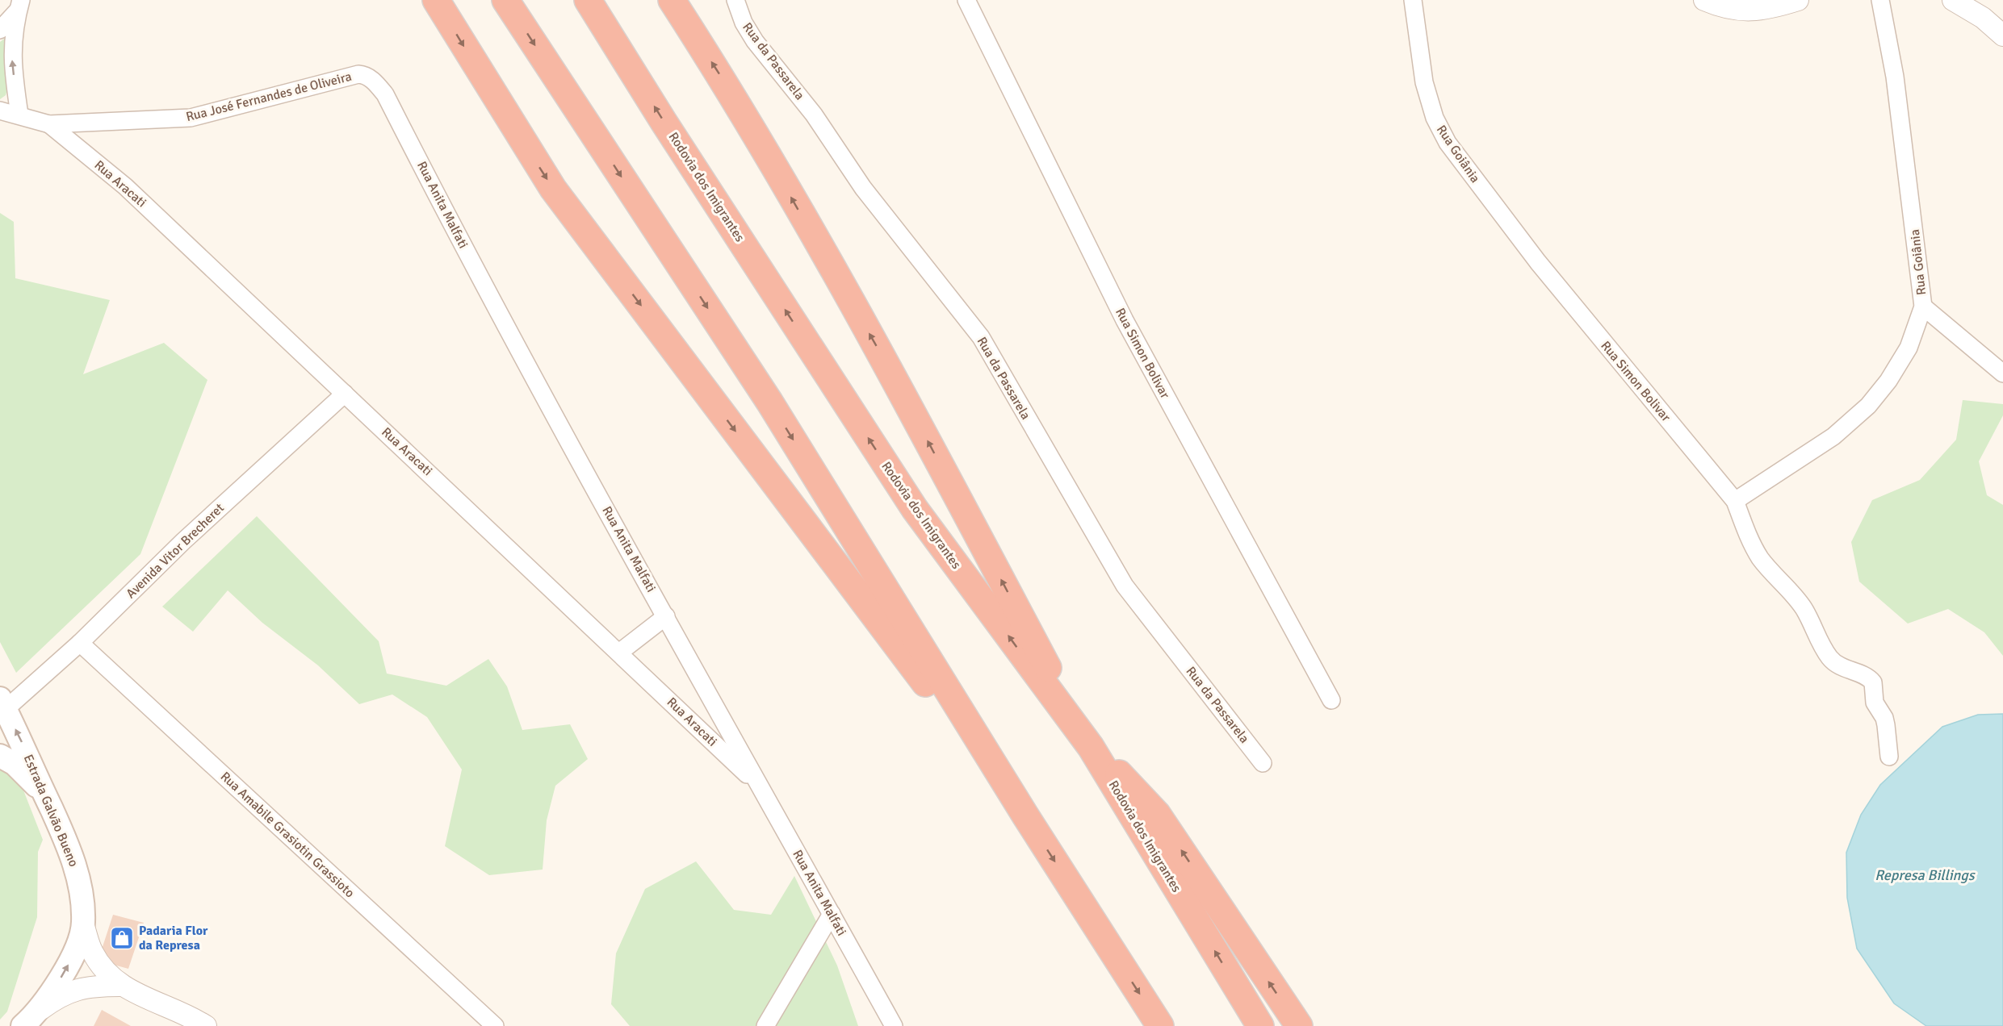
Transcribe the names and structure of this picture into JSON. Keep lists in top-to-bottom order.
{
  "streets": {
    "highway": ["Rodovia dos Imigrantes"],
    "main road": ["Estrada Galvão Bueno"],
    "street": [
      "Rua da Passarela",
      "Rua José Fernandes de Oliveira",
      "Rua Goiânia",
      "Rua Aracati",
      "Rua Anita Malfati",
      "Rua Simon Bolivar",
      "Avenida Vitor Brecheret",
      "Rua Amabile Grasiotin Grassioto"
    ]
  },
  "crossings": [
    ["Rua José Fernandes de Oliveira", "Rua Aracati"],
    ["Rua José Fernandes de Oliveira", "Rua Anita Malfati"],
    ["Rua Goiânia", "Rua Simon Bolivar"],
    ["Rua Aracati", "Rua Anita Malfati"],
    ["Rua Aracati", "Avenida Vitor Brecheret"],
    ["Avenida Vitor Brecheret", "Estrada Galvão Bueno"],
    ["Avenida Vitor Brecheret", "Rua Amabile Grasiotin Grassioto"]
  ],
  "one_way": ["Estrada Galvão Bueno"],
  "water": ["Represa Billings"],
  "places": {
    "shop": ["Padaria Flor da Represa"]
  }
}
